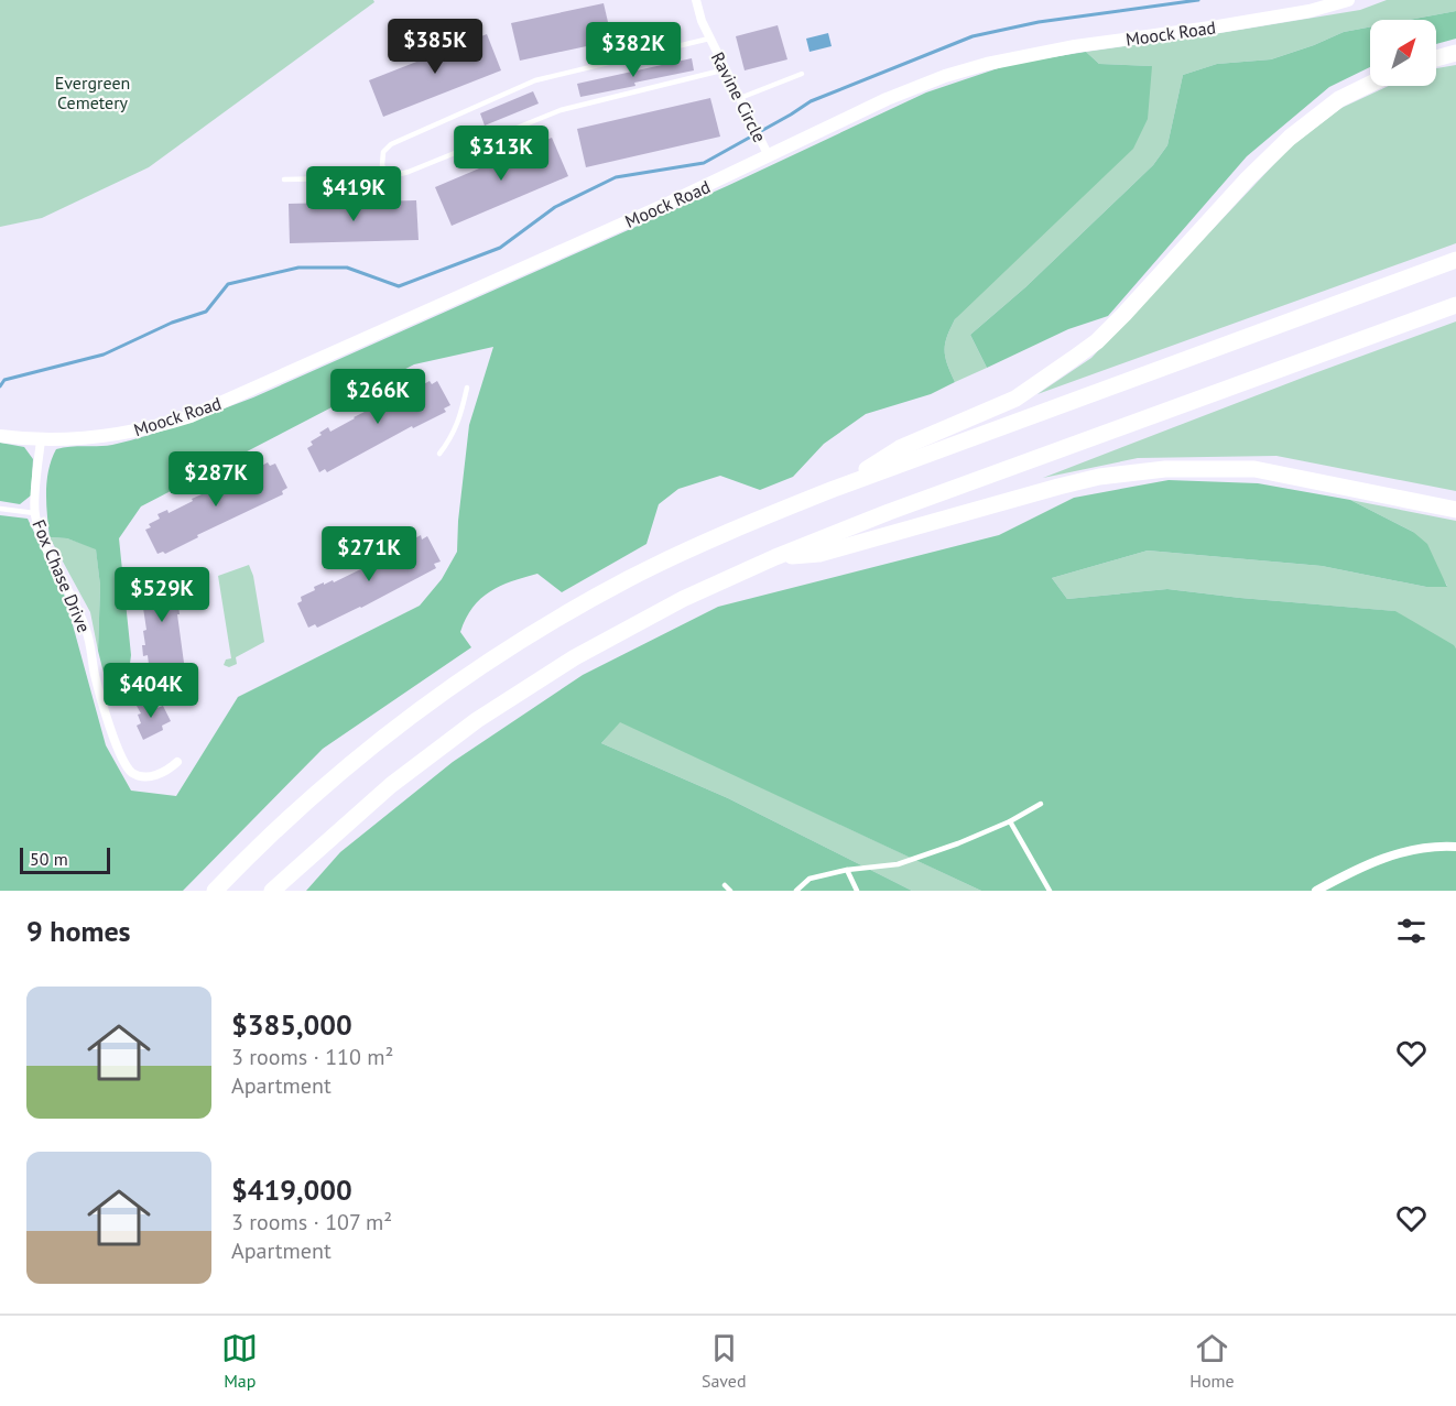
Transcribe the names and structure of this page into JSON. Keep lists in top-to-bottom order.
{
  "streets": {
    "main road": ["Moock Road"],
    "street": ["Ravine Circle", "Fox Chase Drive"]
  },
  "crossings": [
    ["Moock Road", "Ravine Circle"],
    ["Moock Road", "Fox Chase Drive"]
  ],
  "parks": ["Evergreen Cemetery"],
  "scale_bar": "50 m",
  "north": "top right",
  "page": {
    "price": [
      "$385K",
      "$382K",
      "$313K",
      "$419K",
      "$266K",
      "$287K",
      "$271K",
      "$529K",
      "$404K"
    ],
    "scale": "50 m",
    "heading": "9 homes",
    "list": [
      {
        "name": "$385,000",
        "note": "3 rooms · 110 m² · Apartment"
      },
      {
        "name": "$419,000",
        "note": "3 rooms · 107 m² · Apartment"
      }
    ],
    "tabs": ["Map", "Saved", "Home"]
  }
}
